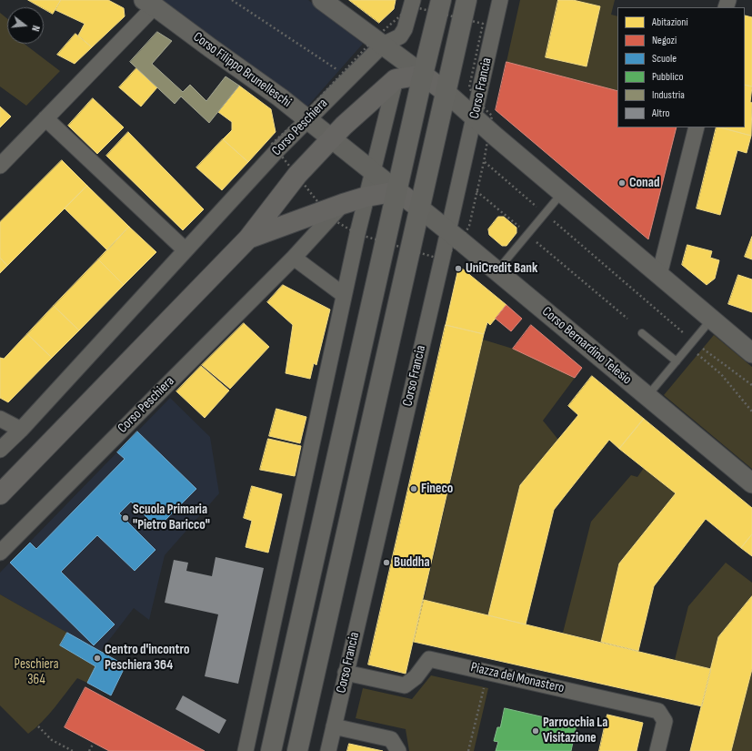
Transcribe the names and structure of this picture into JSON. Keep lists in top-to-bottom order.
{
  "streets": {
    "street": [
      "Corso Filippo Brunelleschi",
      "Corso Francia",
      "Corso Peschiera",
      "Corso Bernardino Telesio",
      "Piazza del Monastero"
    ]
  },
  "crossings": [
    ["Corso Filippo Brunelleschi", "Corso Peschiera"],
    ["Corso Francia", "Corso Bernardino Telesio"],
    ["Corso Francia", "Piazza del Monastero"]
  ],
  "parks": ["Peschiera 364"],
  "places": [
    "Conad",
    "UniCredit Bank",
    "Fineco",
    "Scuola Primaria \"Pietro Baricco\"",
    "Buddha",
    "Centro d'incontro Peschiera 364",
    "Parrocchia La Visitazione"
  ],
  "legend": [
    "Abitazioni",
    "Negozi",
    "Scuole",
    "Pubblico",
    "Industria",
    "Altro"
  ],
  "north": "right"
}
